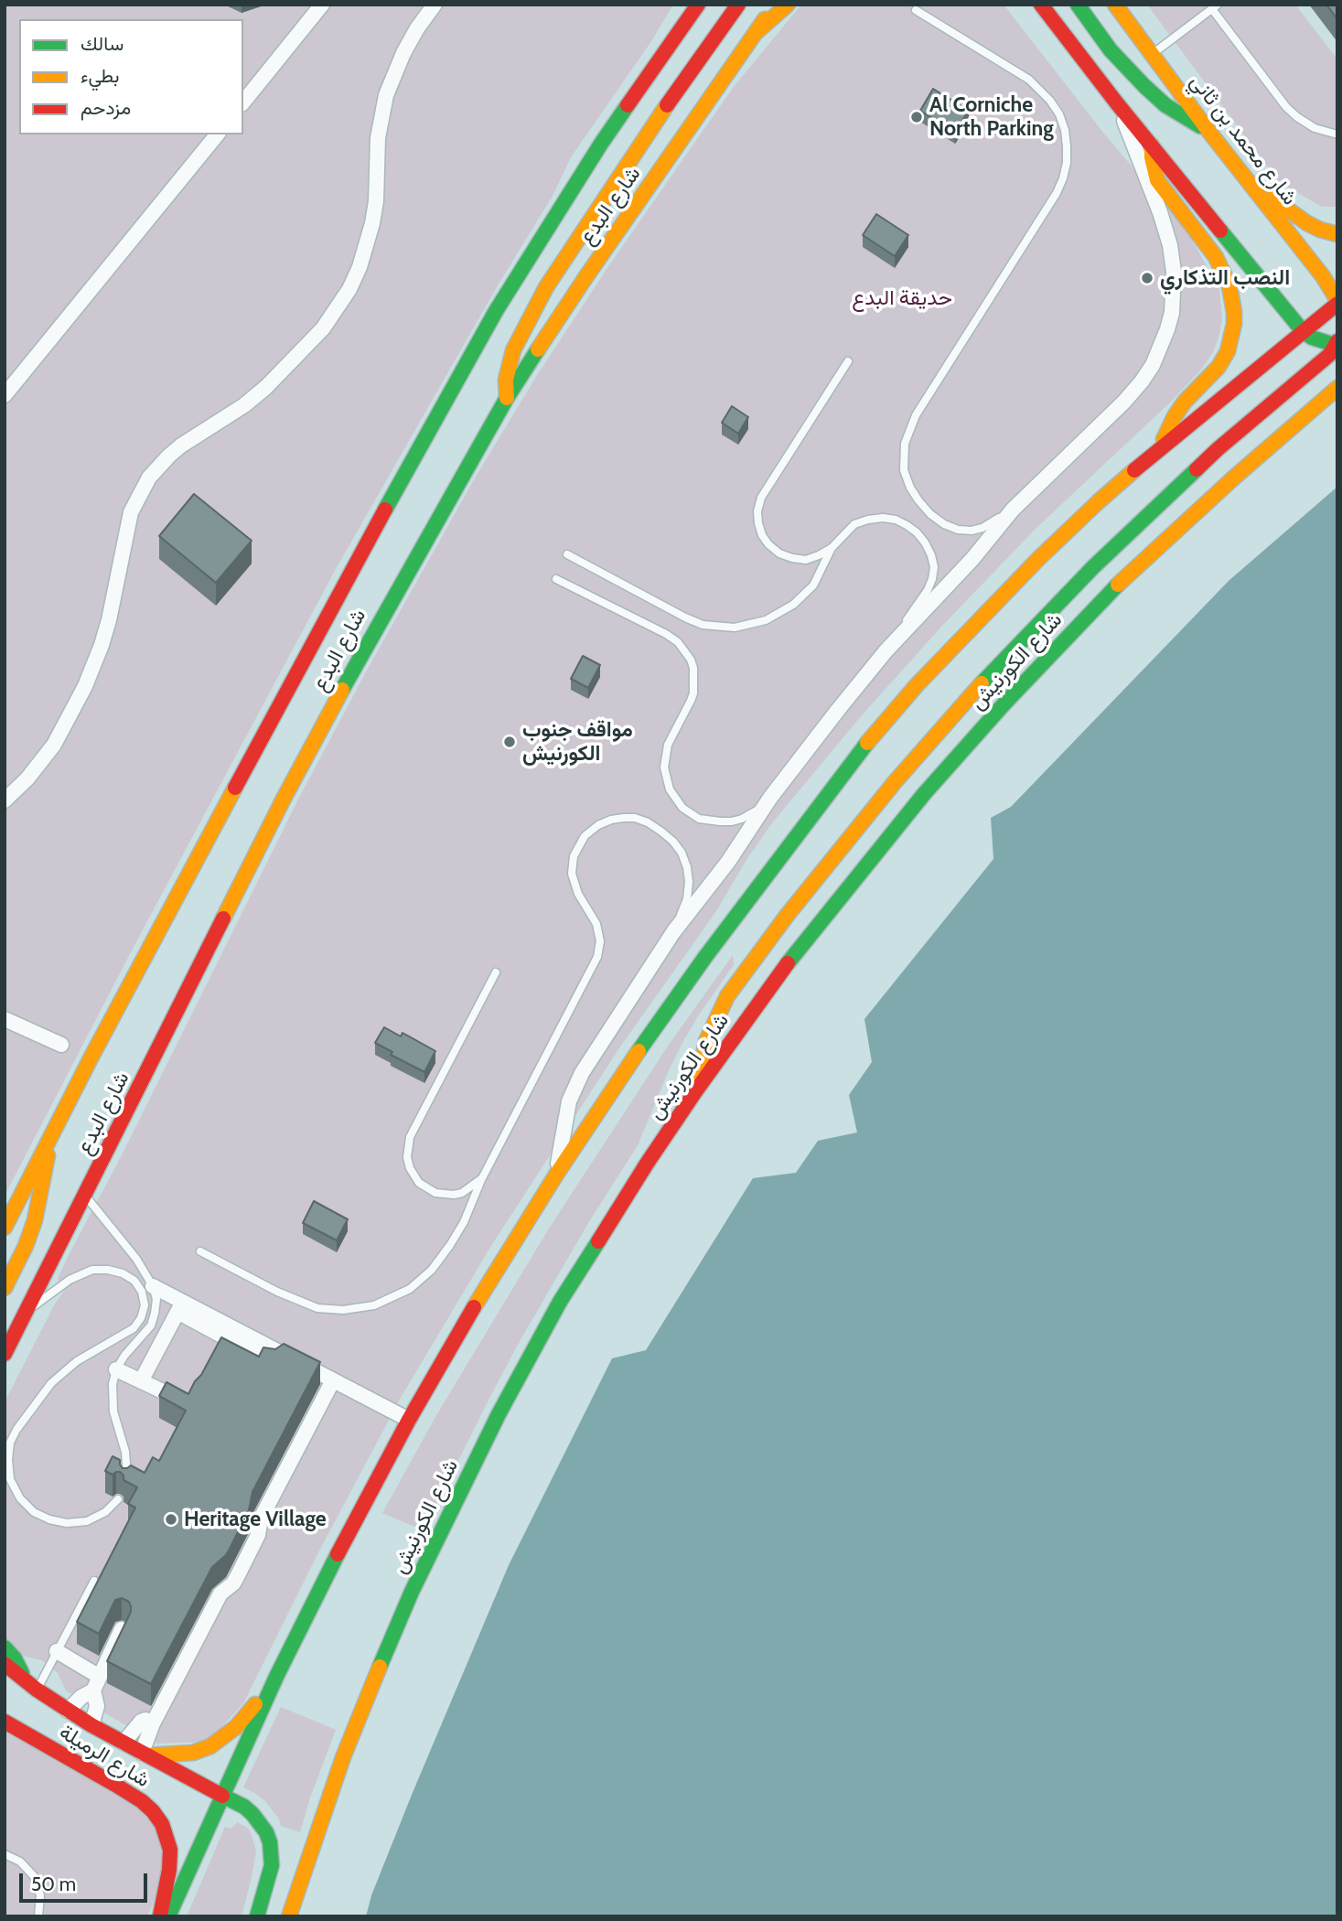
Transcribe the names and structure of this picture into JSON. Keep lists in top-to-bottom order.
{
  "streets": {
    "main road": [
      "شارع محمد بن ثاني",
      "شارع البدع",
      "شارع الكورنيش",
      "شارع الرميلة"
    ]
  },
  "parks": ["حديقة البدع"],
  "places": [
    "Al Corniche North Parking",
    "النصب التذكاري",
    "مواقف جنوب الكورنيش",
    "Heritage Village"
  ],
  "legend": ["سالك", "بطيء", "مزدحم"],
  "scale_bar": "50 m"
}
